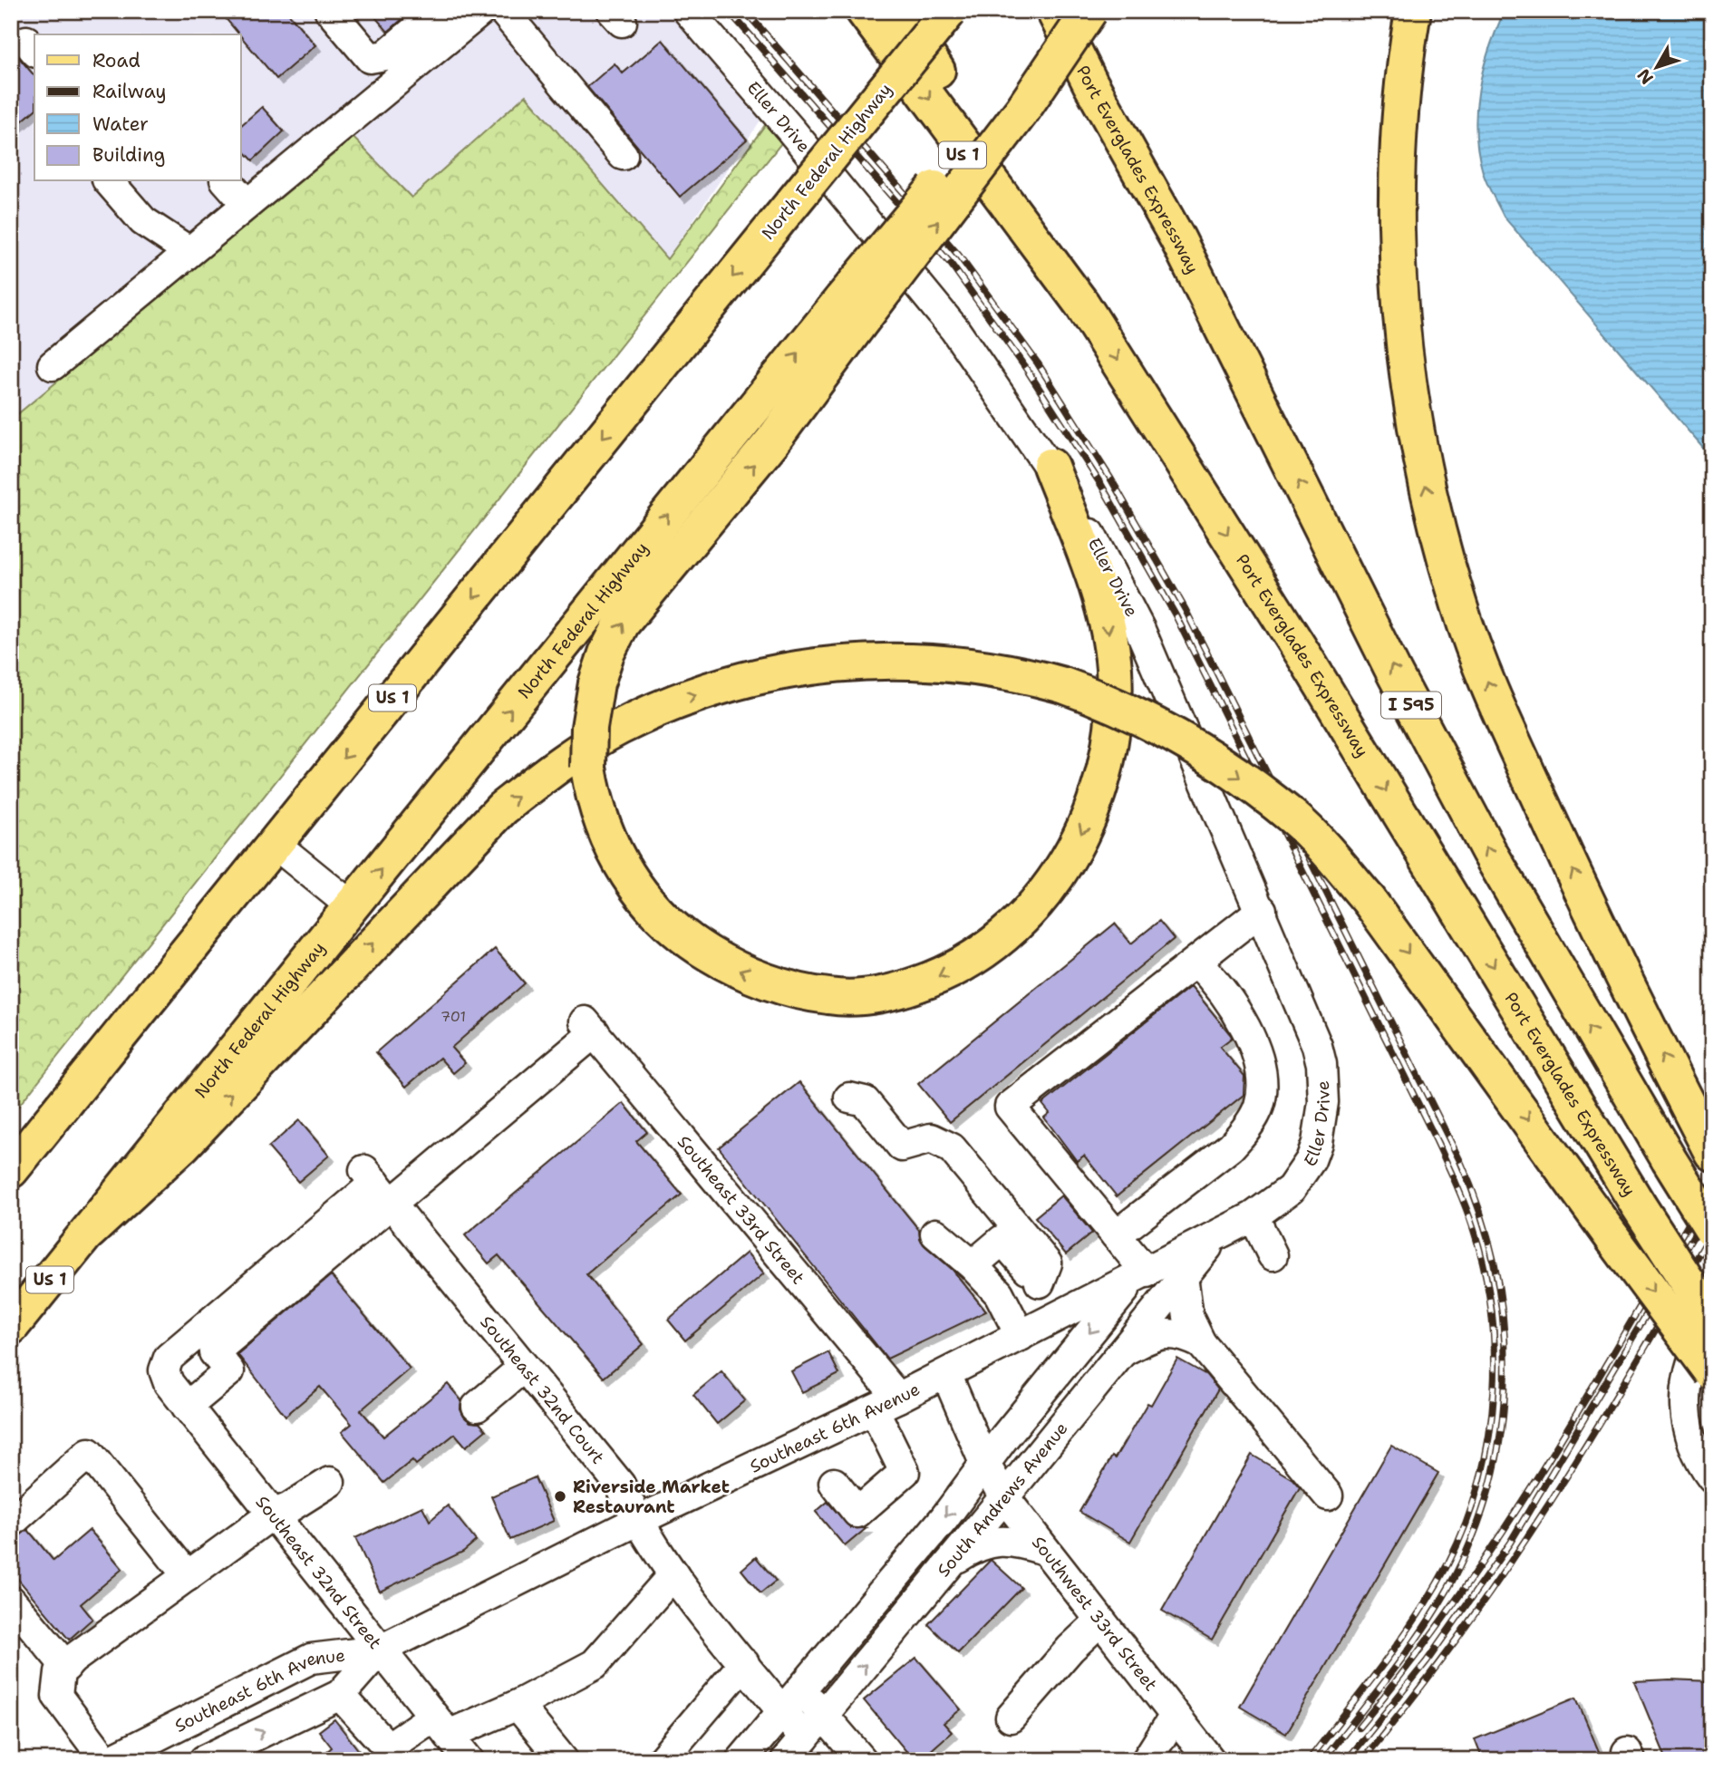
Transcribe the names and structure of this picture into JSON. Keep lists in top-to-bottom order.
{
  "streets": {
    "main road": [
      "US 1",
      "North Federal Highway",
      "Port Everglades Expressway",
      "I 595"
    ],
    "street": [
      "Eller Drive",
      "Southeast 33rd Street",
      "Southeast 32nd Court",
      "Southeast 6th Avenue",
      "South Andrews Avenue",
      "Southeast 32nd Street",
      "Southwest 33rd Street"
    ]
  },
  "crossings": [
    ["Eller Drive", "Southeast 6th Avenue"],
    ["US 1", "North Federal Highway"],
    ["Southeast 33rd Street", "Southeast 32nd Court"],
    ["Southeast 33rd Street", "Southeast 6th Avenue"],
    ["Southeast 33rd Street", "Southeast 32nd Street"],
    ["Southeast 32nd Court", "Southeast 6th Avenue"],
    ["Southeast 32nd Court", "South Andrews Avenue"],
    ["Southeast 32nd Court", "Southeast 32nd Street"],
    ["Southeast 6th Avenue", "South Andrews Avenue"],
    ["Southeast 6th Avenue", "Southeast 32nd Street"],
    ["Southeast 6th Avenue", "Southwest 33rd Street"],
    ["South Andrews Avenue", "Southwest 33rd Street"]
  ],
  "places": ["Riverside Market Restaurant"],
  "house_numbers": ["701"],
  "legend": [
    "Road",
    "Railway",
    "Water",
    "Building"
  ],
  "north": "bottom left"
}
